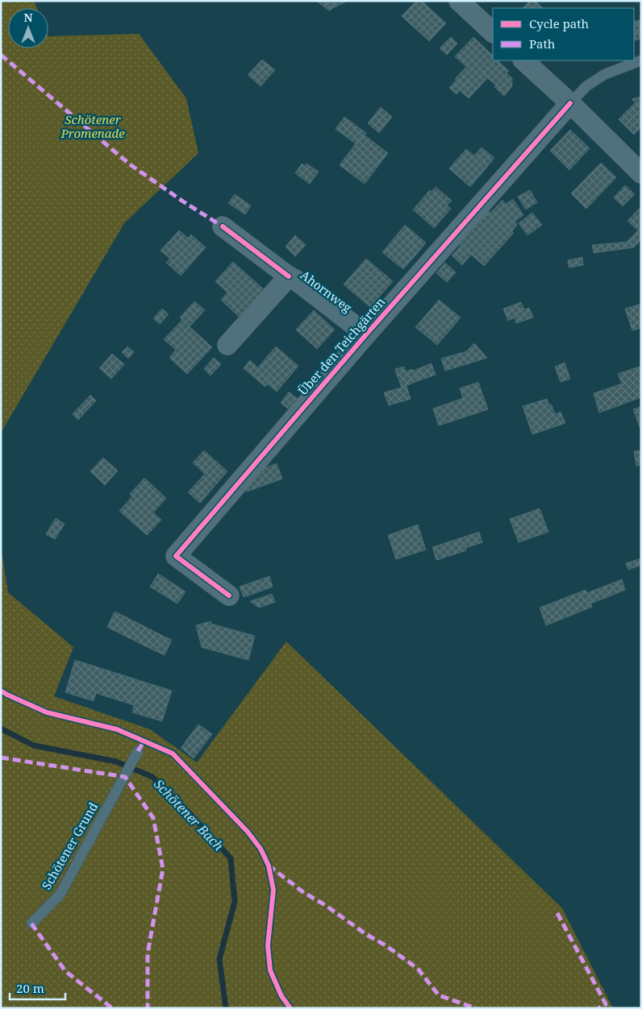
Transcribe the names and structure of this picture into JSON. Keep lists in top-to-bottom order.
{
  "streets": {
    "street": ["Ahornweg", "Über den Teichgärten"],
    "lane": ["Schötener Grund"]
  },
  "crossings": [
    ["Ahornweg", "Über den Teichgärten"]
  ],
  "water": ["Schötener Bach"],
  "parks": ["Schötener Promenade"],
  "legend": ["Cycle path", "Path"],
  "scale_bar": "20 m",
  "north": "top"
}
